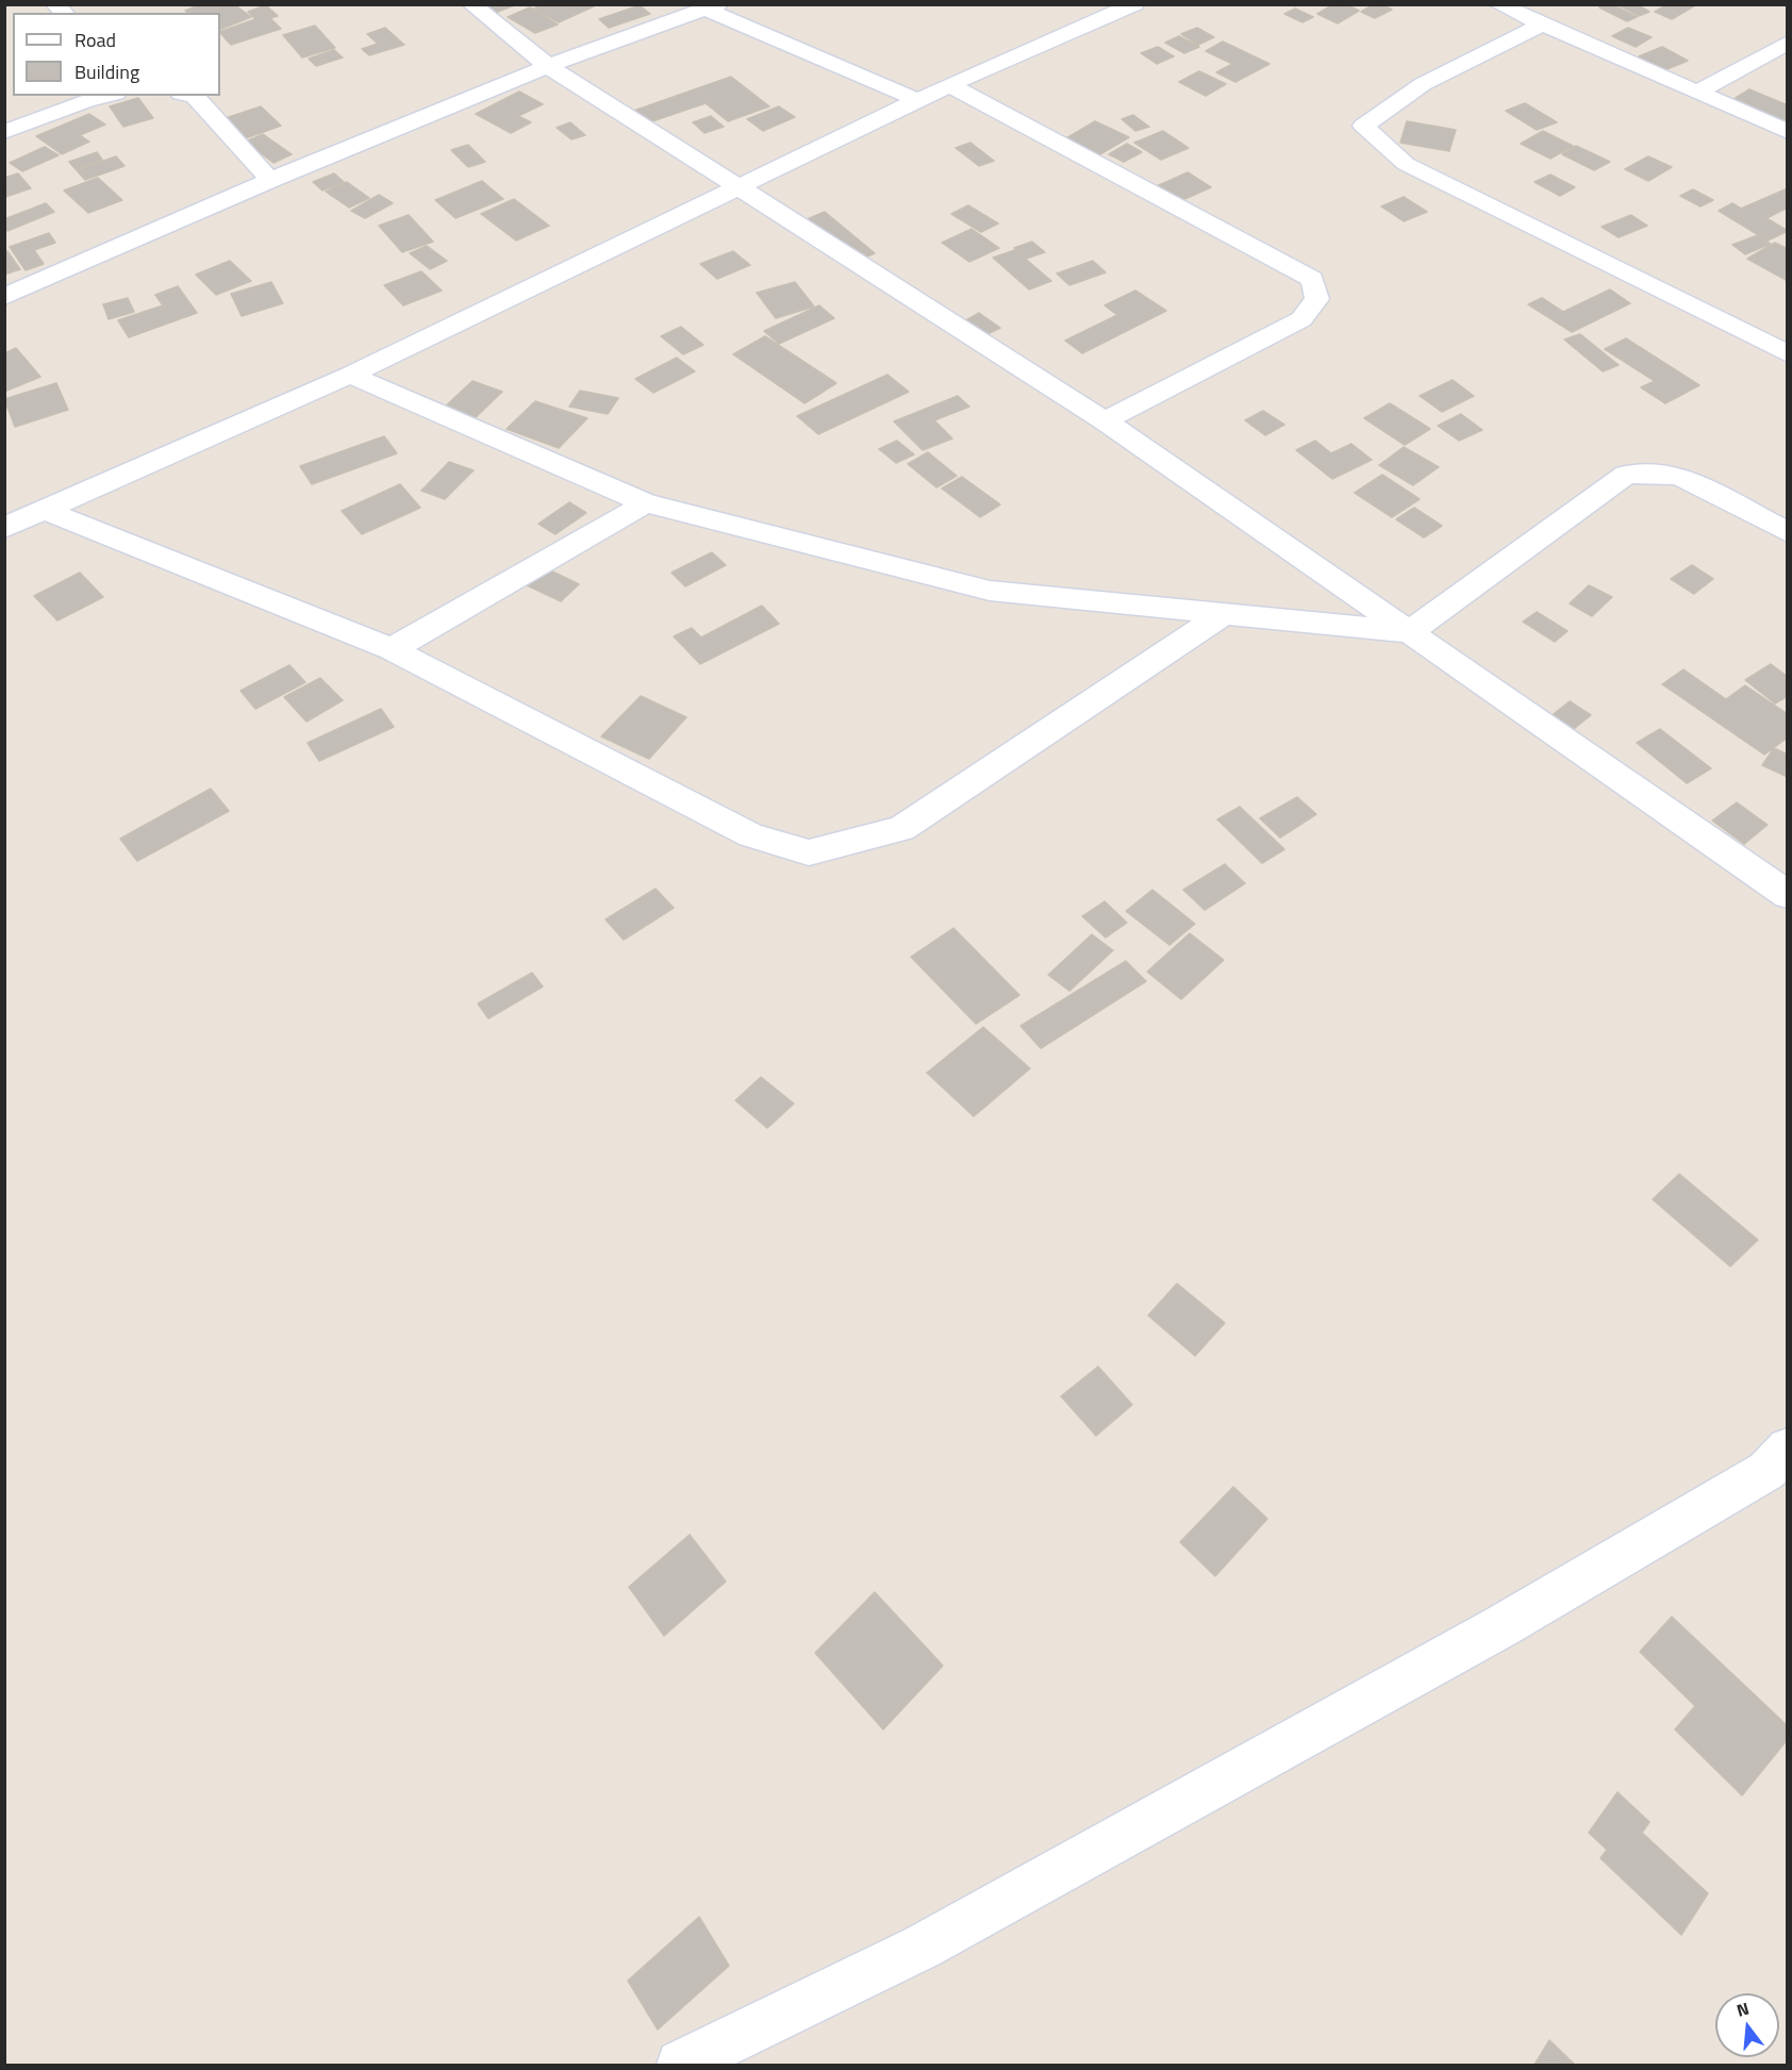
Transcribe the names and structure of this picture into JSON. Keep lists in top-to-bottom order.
{
  "legend": ["Road", "Building"],
  "north": "top"
}
